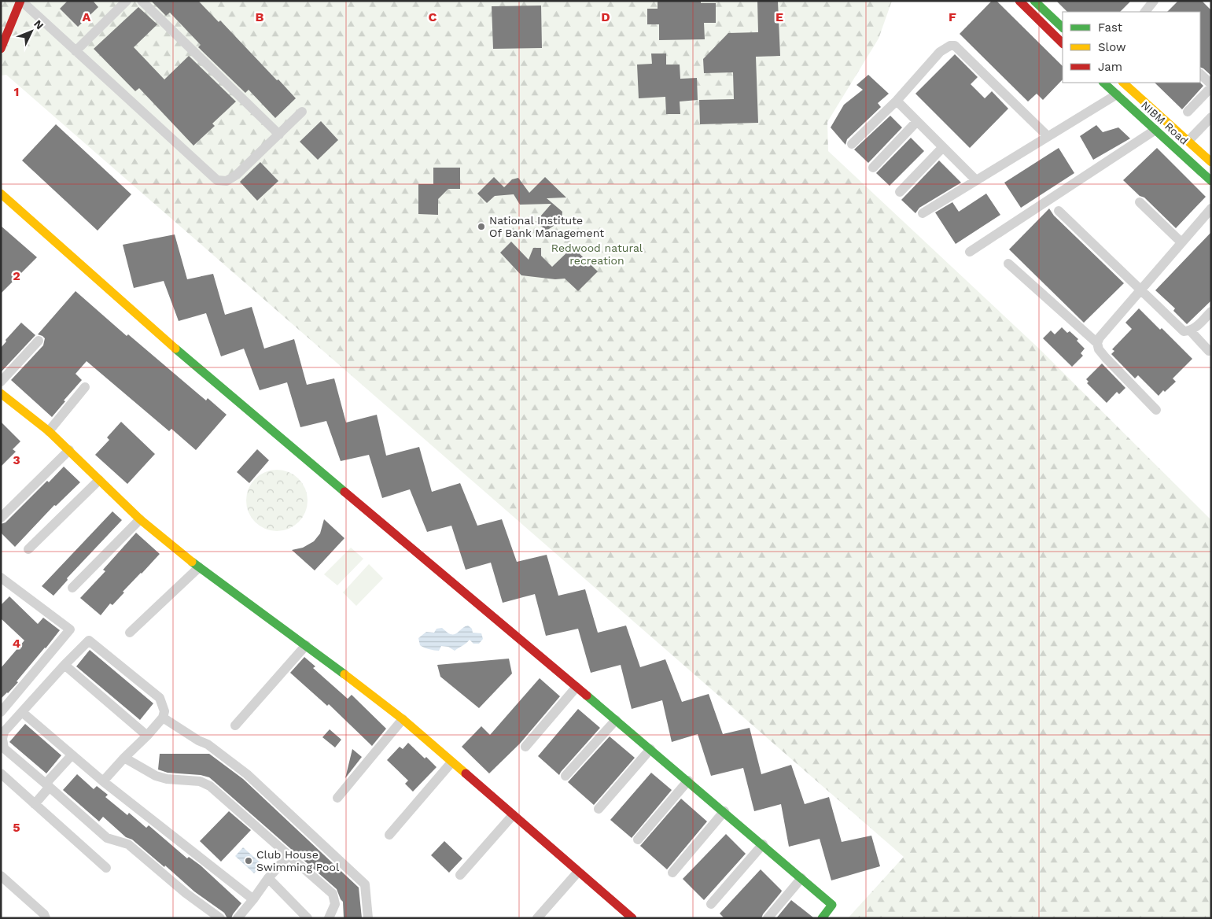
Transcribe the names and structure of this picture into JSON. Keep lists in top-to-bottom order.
{
  "streets": {
    "street": ["NIBM Road"]
  },
  "parks": ["Redwood natural recreation"],
  "places": ["National Institute Of Bank Management", "Club House Swimming Pool"],
  "legend": ["Fast", "Slow", "Jam"],
  "north": "top right",
  "grid": {
    "columns": [
      "A",
      "B",
      "C",
      "D",
      "E",
      "F"
    ],
    "rows": [
      "1",
      "2",
      "3",
      "4",
      "5"
    ]
  }
}
